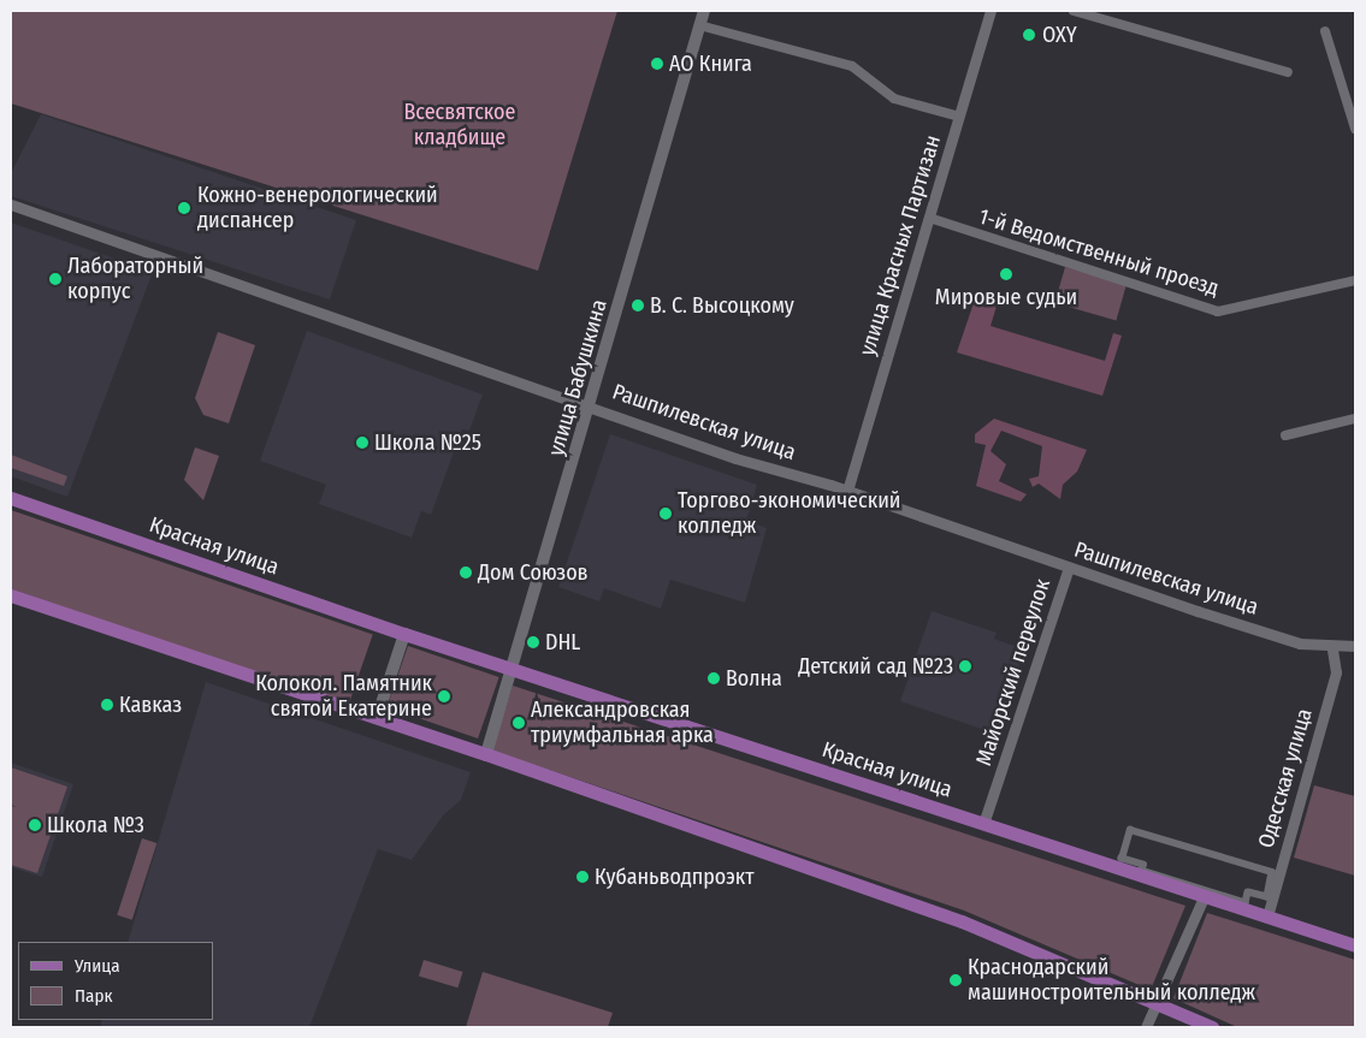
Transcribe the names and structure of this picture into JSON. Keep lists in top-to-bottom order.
{
  "streets": {
    "main road": ["улица Бабушкина", "Красная улица"],
    "street": [
      "улица Красных Партизан",
      "1-й Ведомственный проезд",
      "Рашпилевская улица",
      "Майорский переулок",
      "Одесская улица"
    ]
  },
  "crossings": [
    ["улица Красных Партизан", "1-й Ведомственный проезд"],
    ["улица Красных Партизан", "Рашпилевская улица"],
    ["улица Бабушкина", "Рашпилевская улица"],
    ["улица Бабушкина", "Красная улица"],
    ["Рашпилевская улица", "Майорский переулок"],
    ["Рашпилевская улица", "Одесская улица"],
    ["Красная улица", "Майорский переулок"],
    ["Красная улица", "Одесская улица"]
  ],
  "parks": ["Всесвятское кладбище"],
  "places": [
    "OXY",
    "АО Книга",
    "Кожно-венерологический диспансер",
    "Мировые судьи",
    "Лабораторный корпус",
    "В. С. Высоцкому",
    "Школа №25",
    "Торгово-экономический колледж",
    "Дом Союзов",
    "DHL",
    "Детский сад №23",
    "Волна",
    "Колокол. Памятник святой Екатерине",
    "Кавказ",
    "Александровская триумфальная арка",
    "Школа №3",
    "Кубаньводпроэкт",
    "Краснодарский машиностроительный колледж"
  ],
  "legend": ["Улица", "Парк"]
}
